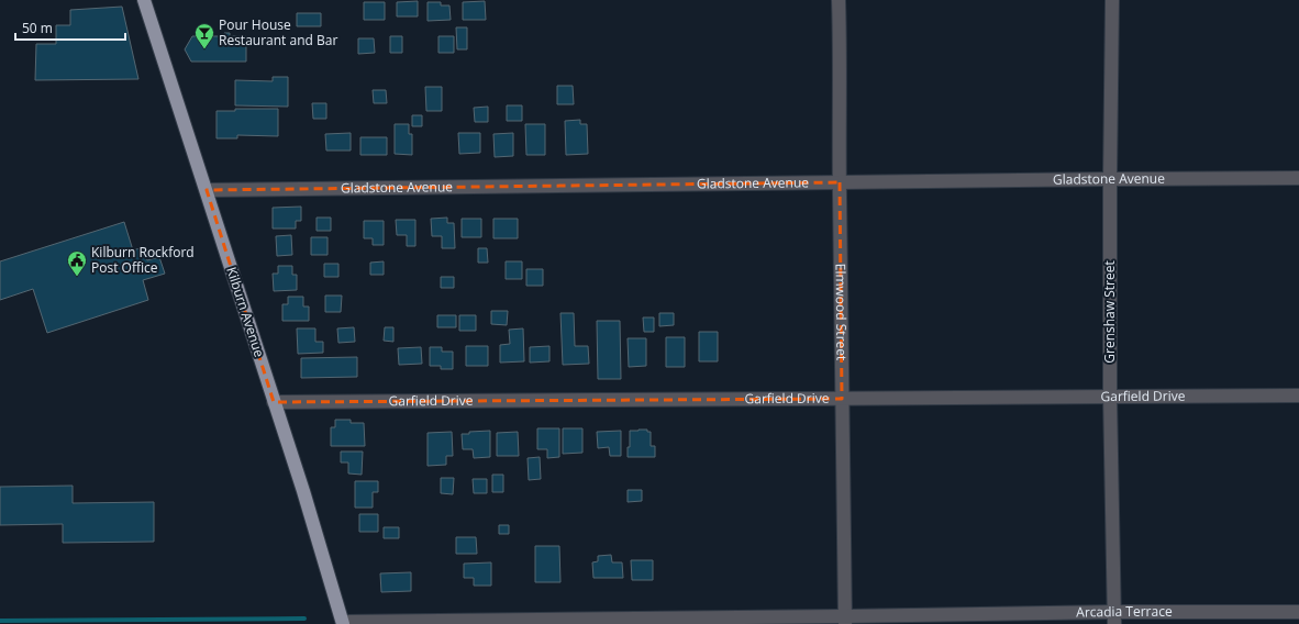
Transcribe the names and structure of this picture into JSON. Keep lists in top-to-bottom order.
{
  "streets": {
    "main road": ["Kilburn Avenue"],
    "street": [
      "Gladstone Avenue",
      "Elmwood Street",
      "Grenshaw Street",
      "Garfield Drive",
      "Arcadia Terrace"
    ]
  },
  "crossings": [
    ["Gladstone Avenue", "Kilburn Avenue"],
    ["Gladstone Avenue", "Elmwood Street"],
    ["Gladstone Avenue", "Grenshaw Street"],
    ["Kilburn Avenue", "Garfield Drive"],
    ["Kilburn Avenue", "Arcadia Terrace"],
    ["Elmwood Street", "Garfield Drive"],
    ["Elmwood Street", "Arcadia Terrace"],
    ["Grenshaw Street", "Garfield Drive"],
    ["Grenshaw Street", "Arcadia Terrace"]
  ],
  "places": {
    "bar": ["Pour House Restaurant and Bar"],
    "public building": ["Kilburn Rockford Post Office"]
  },
  "scale_bar": "50 m"
}
